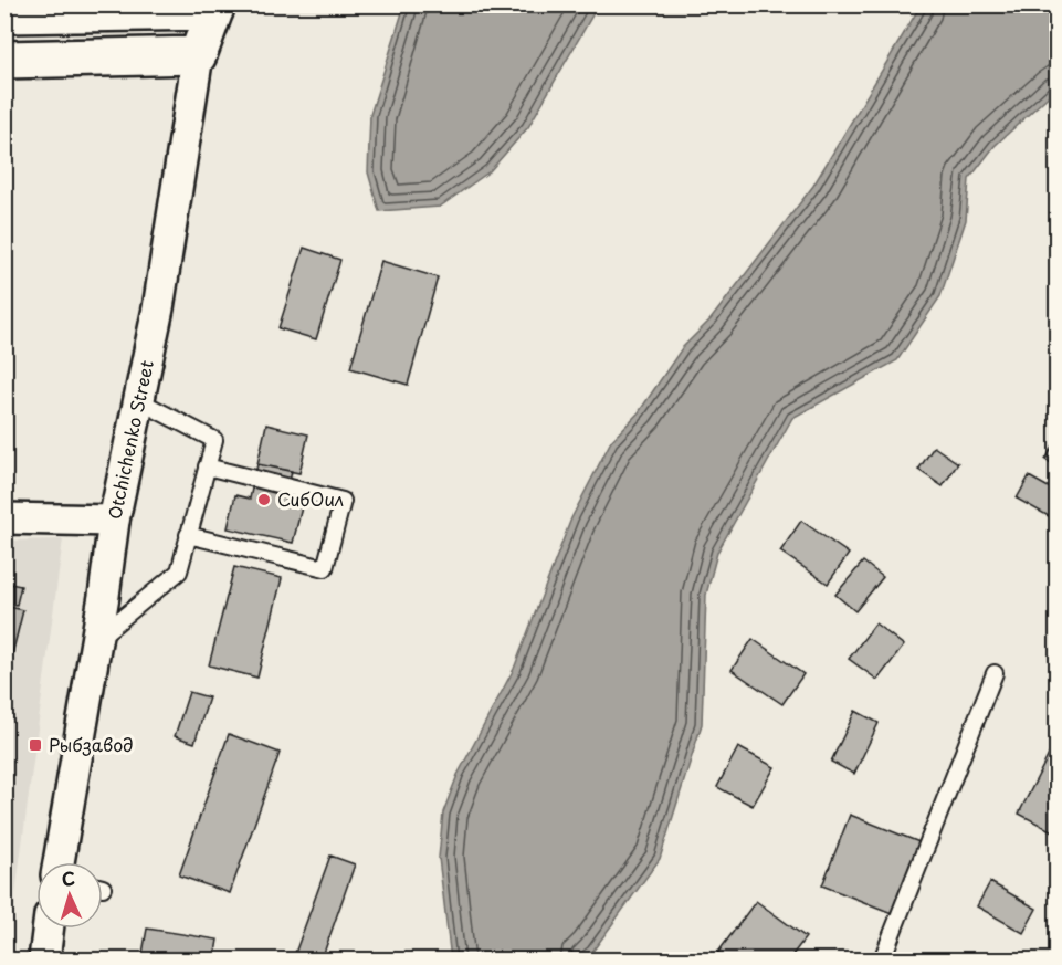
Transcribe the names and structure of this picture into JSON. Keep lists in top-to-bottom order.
{
  "streets": {
    "street": ["Otchichenko Street"]
  },
  "places": {
    "other": ["СибОил"],
    "transit": ["Рыбзавод"]
  },
  "north": "top"
}
